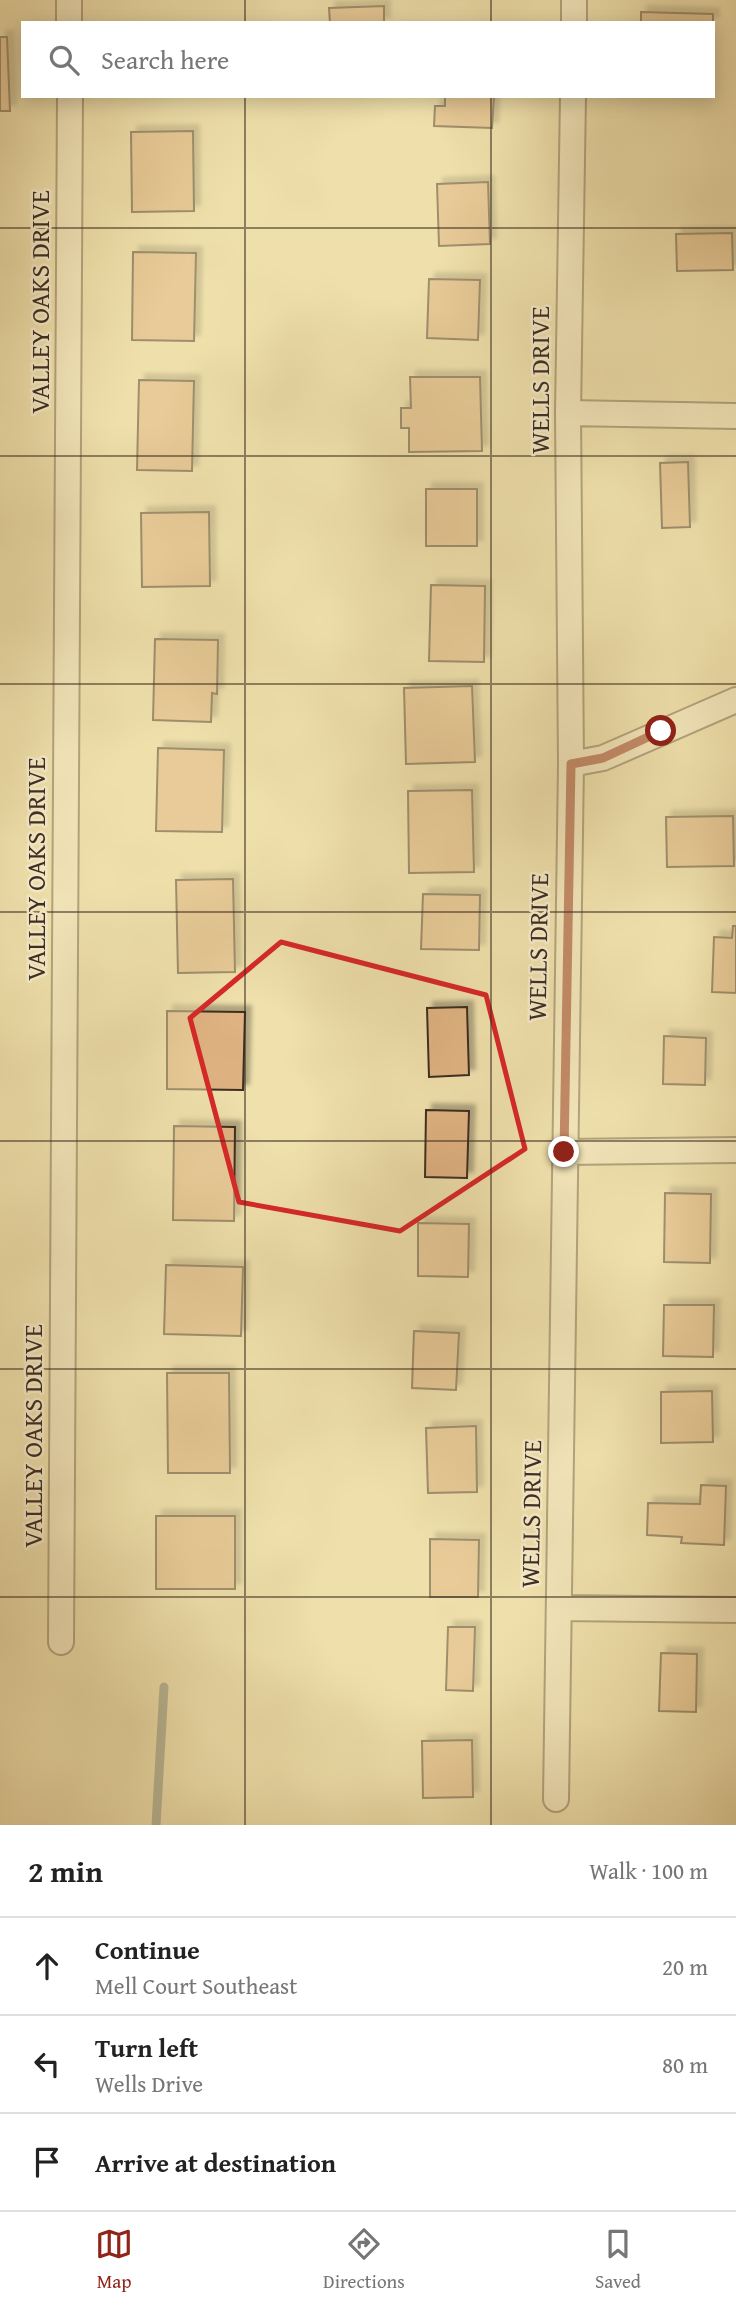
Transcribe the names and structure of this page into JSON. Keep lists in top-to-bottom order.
{
  "streets": {
    "street": ["VALLEY OAKS DRIVE", "WELLS DRIVE"]
  },
  "page": {
    "search": "Search here",
    "heading": ["2 min", "Walk · 100 m"],
    "list": [
      ["Continue", "Mell Court Southeast", "20 m"],
      ["Turn left", "Wells Drive", "80 m"],
      "Arrive at destination"
    ],
    "nav": ["Map", "Directions", "Saved"]
  }
}
